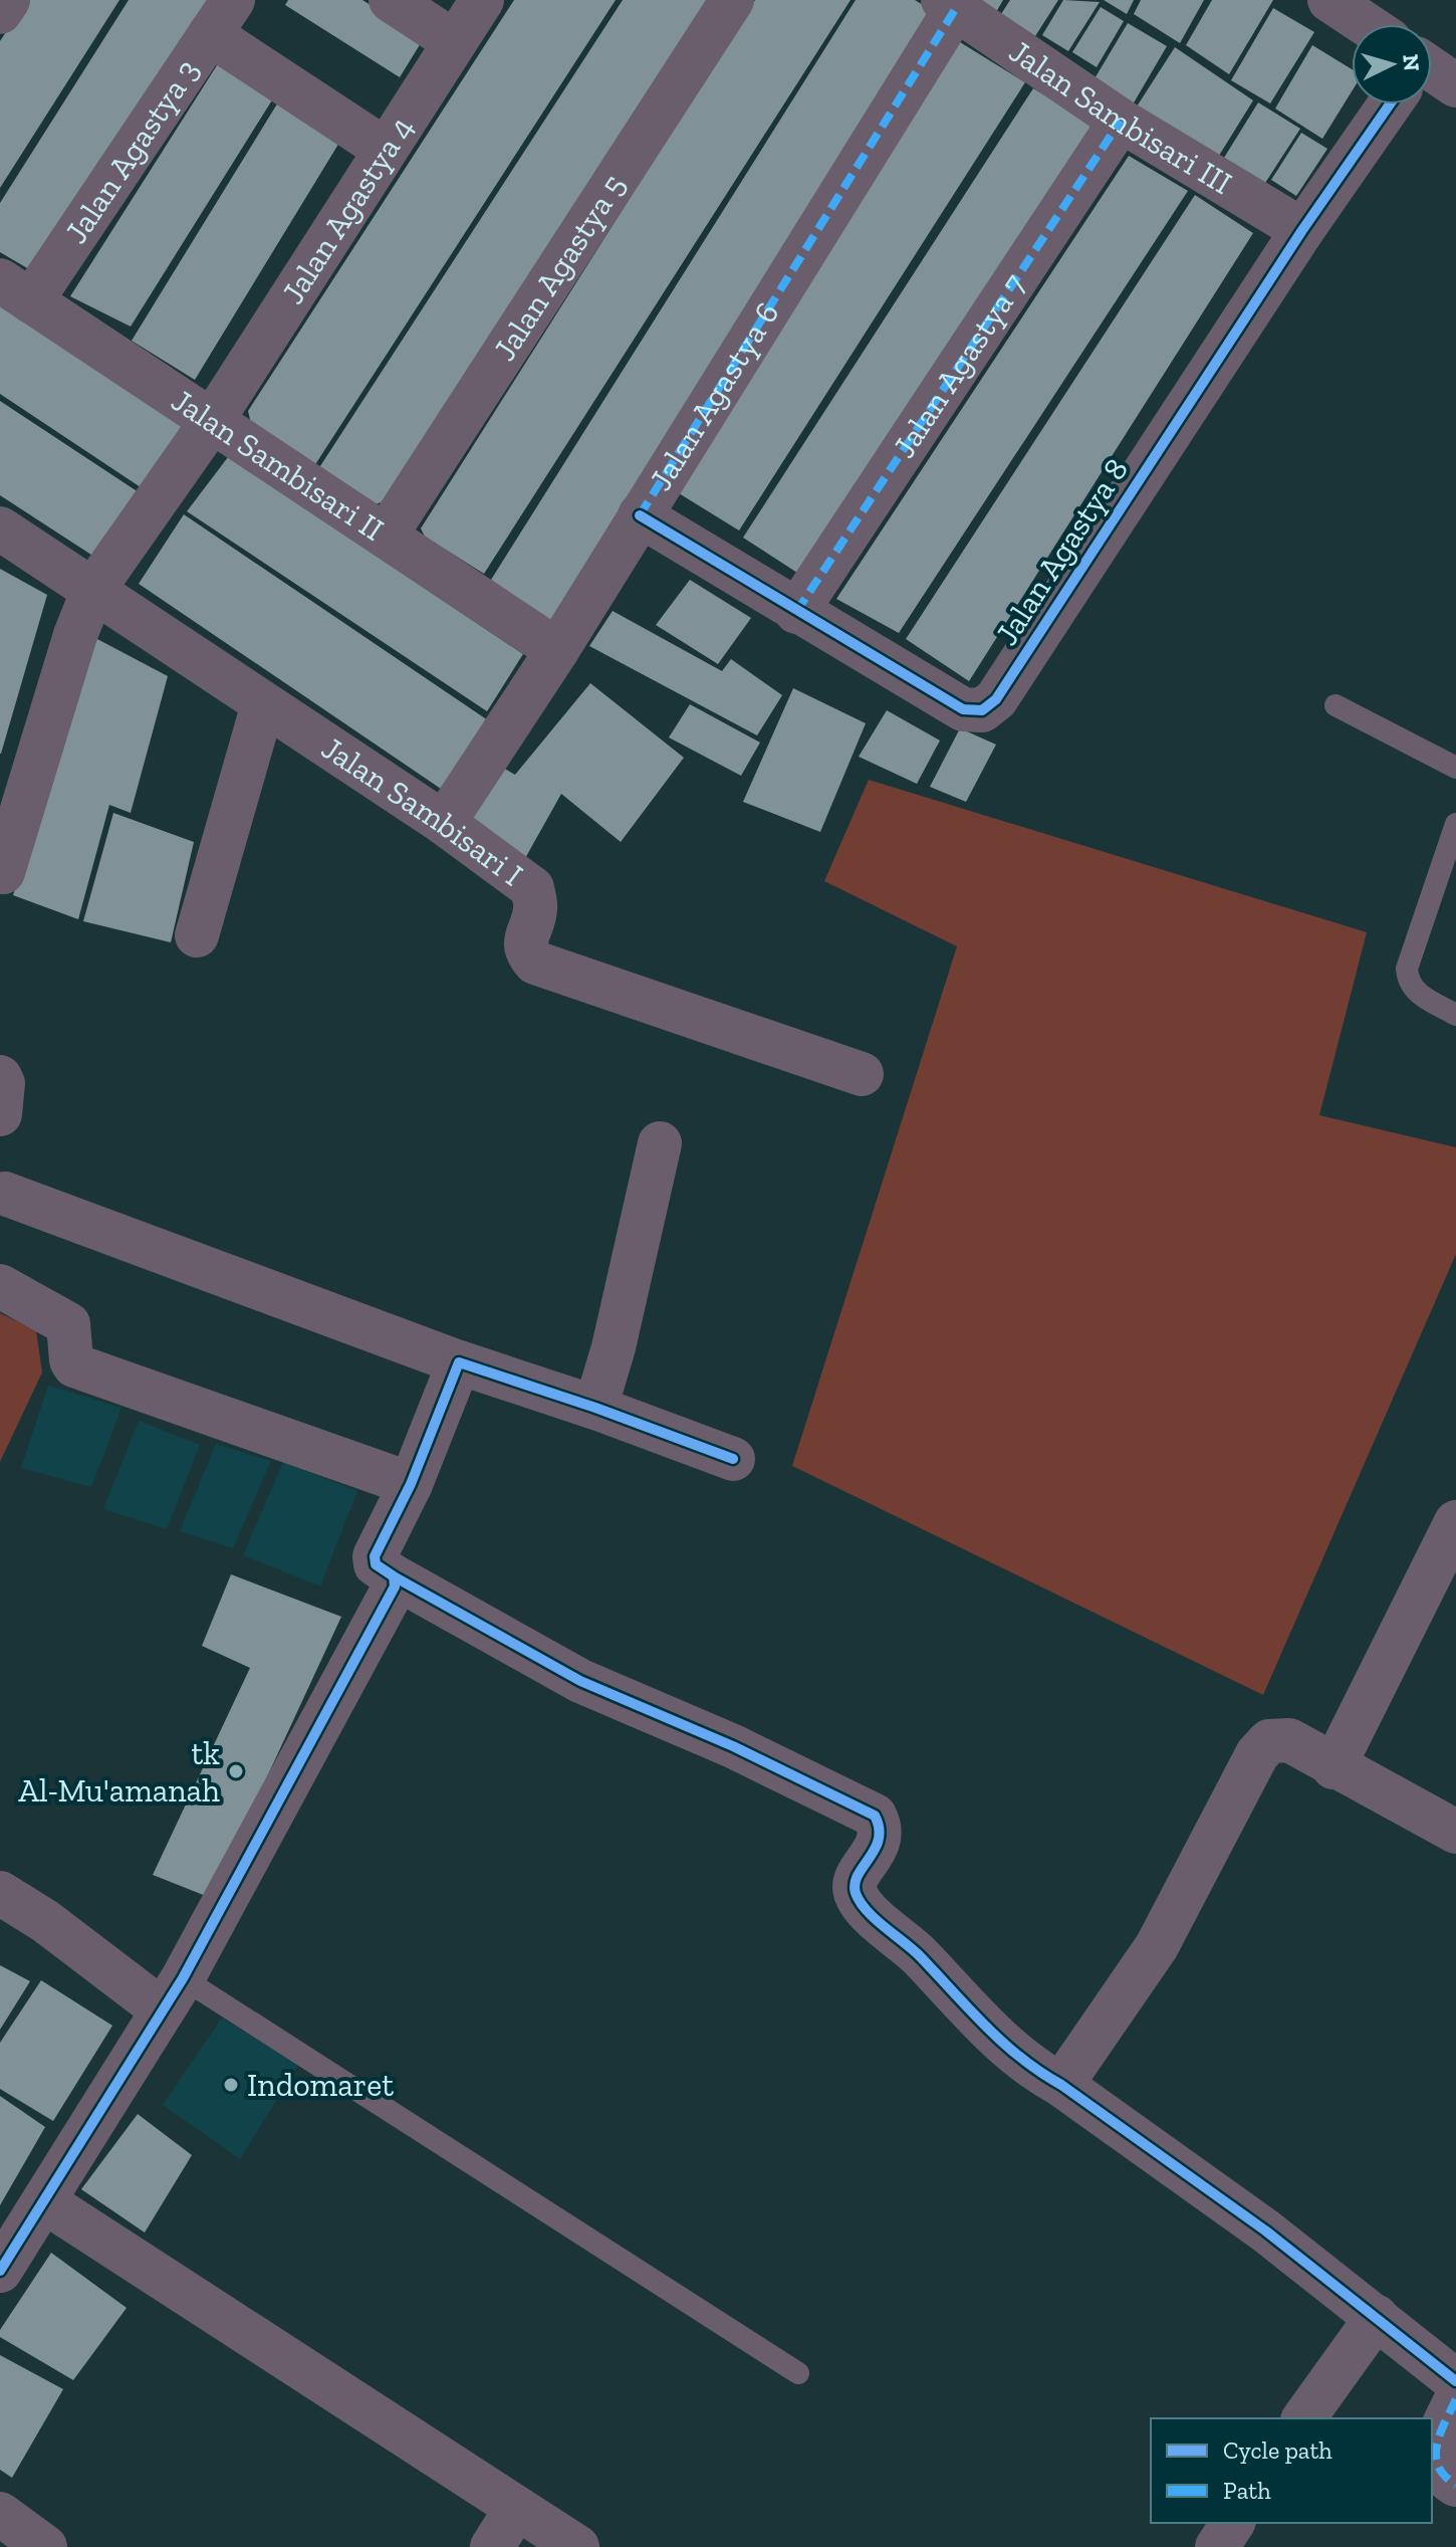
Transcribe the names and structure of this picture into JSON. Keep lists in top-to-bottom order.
{
  "streets": {
    "street": [
      "Jalan Sambisari III",
      "Jalan Agastya 3",
      "Jalan Agastya 4",
      "Jalan Agastya 5",
      "Jalan Agastya 7",
      "Jalan Agastya 6",
      "Jalan Sambisari II",
      "Jalan Agastya 8",
      "Jalan Sambisari I"
    ]
  },
  "crossings": [
    ["Jalan Sambisari III", "Jalan Agastya 7"],
    ["Jalan Sambisari III", "Jalan Agastya 6"],
    ["Jalan Sambisari III", "Jalan Agastya 8"],
    ["Jalan Agastya 3", "Jalan Sambisari II"],
    ["Jalan Agastya 4", "Jalan Sambisari II"],
    ["Jalan Agastya 4", "Jalan Sambisari I"],
    ["Jalan Agastya 5", "Jalan Sambisari II"],
    ["Jalan Agastya 7", "Jalan Agastya 8"],
    ["Jalan Agastya 6", "Jalan Sambisari II"],
    ["Jalan Agastya 6", "Jalan Agastya 8"],
    ["Jalan Agastya 6", "Jalan Sambisari I"]
  ],
  "places": ["tk Al-Mu'amanah", "Indomaret"],
  "legend": ["Cycle path", "Path"],
  "north": "right"
}
